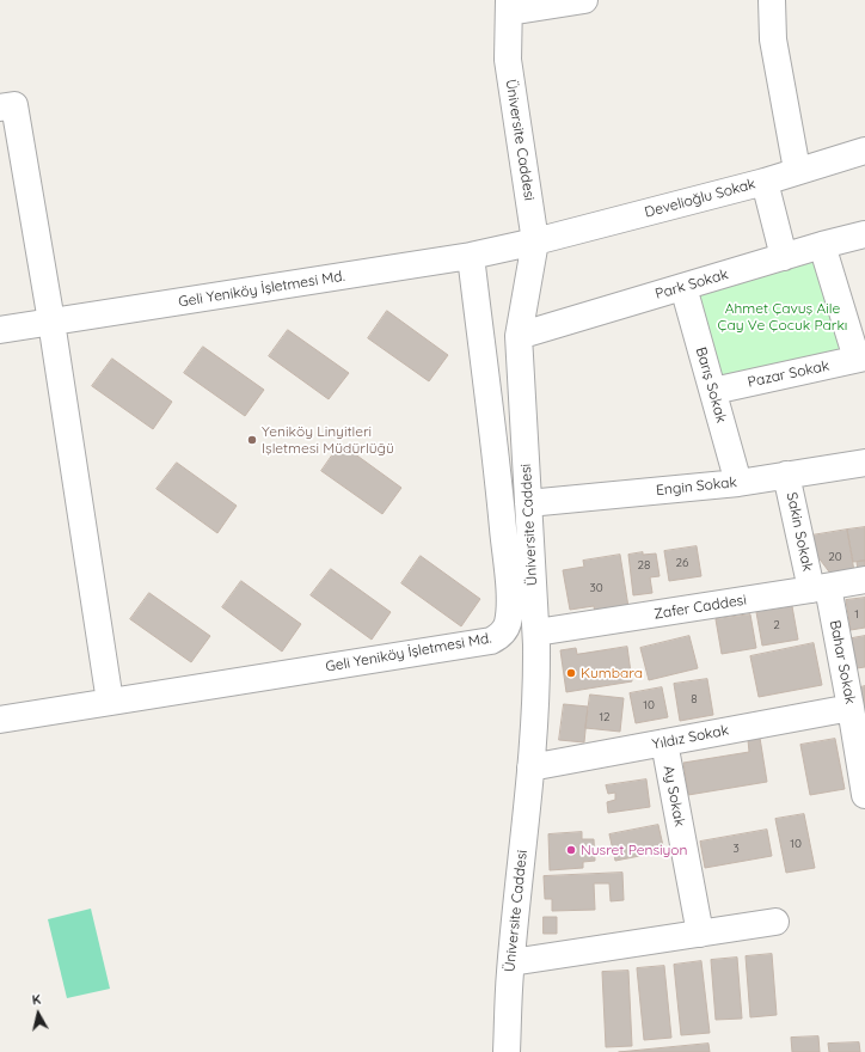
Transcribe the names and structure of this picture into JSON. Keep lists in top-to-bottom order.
{
  "streets": {
    "street": [
      "Üniversite Caddesi",
      "Develioğlu Sokak",
      "Park Sokak",
      "Geli Yeniköy İşletmesi Md.",
      "Pazar Sokak",
      "Barış Sokak",
      "Engin Sokak",
      "Sakin Sokak",
      "Zafer Caddesi",
      "Bahar Sokak",
      "Yıldız Sokak",
      "Ay Sokak"
    ]
  },
  "crossings": [
    ["Üniversite Caddesi", "Develioğlu Sokak"],
    ["Üniversite Caddesi", "Park Sokak"],
    ["Üniversite Caddesi", "Geli Yeniköy İşletmesi Md."],
    ["Üniversite Caddesi", "Engin Sokak"],
    ["Üniversite Caddesi", "Zafer Caddesi"],
    ["Üniversite Caddesi", "Yıldız Sokak"],
    ["Develioğlu Sokak", "Geli Yeniköy İşletmesi Md."],
    ["Park Sokak", "Barış Sokak"],
    ["Pazar Sokak", "Barış Sokak"],
    ["Barış Sokak", "Engin Sokak"],
    ["Engin Sokak", "Sakin Sokak"],
    ["Sakin Sokak", "Zafer Caddesi"],
    ["Sakin Sokak", "Bahar Sokak"],
    ["Zafer Caddesi", "Bahar Sokak"],
    ["Bahar Sokak", "Yıldız Sokak"],
    ["Yıldız Sokak", "Ay Sokak"]
  ],
  "parks": ["Ahmet Çavuş Aile Çay Ve Çocuk Parkı"],
  "places": ["Yeniköy Linyitleri Işletmesi Müdürlüğü", "Kumbara", "Nusret Pensiyon"],
  "house_numbers": [
    "20",
    "26",
    "28",
    "30",
    "1",
    "2",
    "8",
    "10",
    "12",
    "10",
    "3"
  ],
  "north": "top"
}
